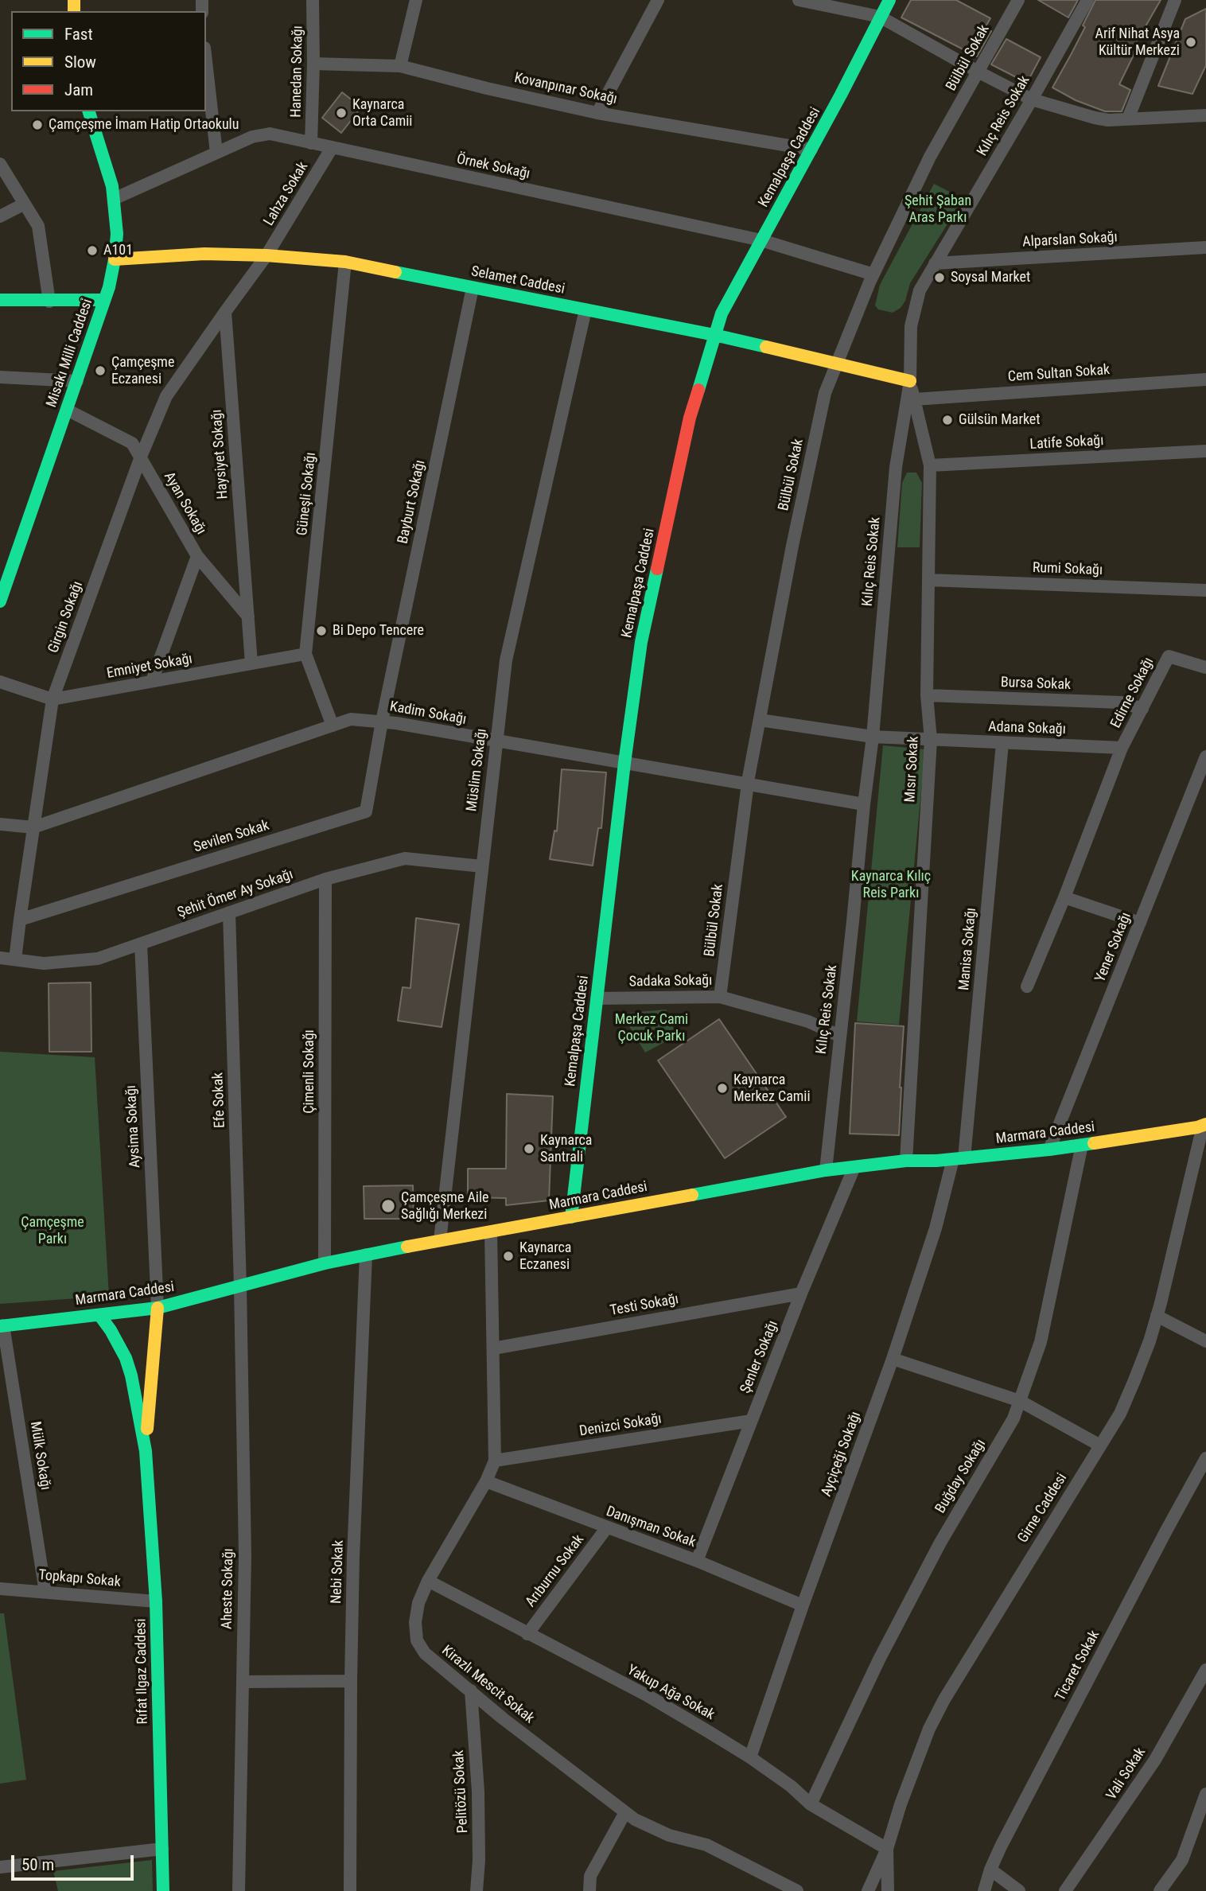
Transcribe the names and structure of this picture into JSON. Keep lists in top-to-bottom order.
{
  "streets": {
    "street": [
      "Bülbül Sokak",
      "Hanedan Sokağı",
      "Kovanpınar Sokağı",
      "Kılıç Reis Sokak",
      "Kemalpaşa Caddesi",
      "Örnek Sokağı",
      "Lahza Sokak",
      "Alparslan Sokağı",
      "Selamet Caddesi",
      "Misakı Milli Caddesi",
      "Cem Sultan Sokak",
      "Latife Sokağı",
      "Haysiyet Sokağı",
      "Güneşli Sokağı",
      "Bayburt Sokağı",
      "Ayan Sokağı",
      "Rumi Sokağı",
      "Girgin Sokağı",
      "Emniyet Sokağı",
      "Bursa Sokak",
      "Edirne Sokağı",
      "Kadim Sokağı",
      "Adana Sokağı",
      "Mısır Sokak",
      "Müslim Sokağı",
      "Sevilen Sokak",
      "Şehit Ömer Ay Sokağı",
      "Yener Sokağı",
      "Manisa Sokağı",
      "Sadaka Sokağı",
      "Çimenli Sokağı",
      "Efe Sokak",
      "Aysima Sokağı",
      "Marmara Caddesi",
      "Testi Sokağı",
      "Şenler Sokağı",
      "Denizci Sokağı",
      "Ayçiçeği Sokağı",
      "Mülk Sokağı",
      "Buğday Sokağı",
      "Girne Caddesi",
      "Danışman Sokak",
      "Arıburnu Sokak",
      "Nebi Sokak",
      "Topkapı Sokak",
      "Aheste Sokağı",
      "Ticaret Sokak",
      "Rıfat Ilgaz Caddesi",
      "Kirazlı Mescit Sokak",
      "Yakup Ağa Sokak",
      "Vali Sokak",
      "Pelitözü Sokak"
    ]
  },
  "crossings": [
    ["Bülbül Sokak", "Örnek Sokağı"],
    ["Bülbül Sokak", "Selamet Caddesi"],
    ["Bülbül Sokak", "Kadim Sokağı"],
    ["Bülbül Sokak", "Adana Sokağı"],
    ["Bülbül Sokak", "Sadaka Sokağı"],
    ["Hanedan Sokağı", "Kovanpınar Sokağı"],
    ["Hanedan Sokağı", "Örnek Sokağı"],
    ["Kovanpınar Sokağı", "Kemalpaşa Caddesi"],
    ["Kılıç Reis Sokak", "Alparslan Sokağı"],
    ["Kılıç Reis Sokak", "Selamet Caddesi"],
    ["Kılıç Reis Sokak", "Kadim Sokağı"],
    ["Kılıç Reis Sokak", "Adana Sokağı"],
    ["Kılıç Reis Sokak", "Mısır Sokak"],
    ["Kılıç Reis Sokak", "Sadaka Sokağı"],
    ["Kılıç Reis Sokak", "Marmara Caddesi"],
    ["Kemalpaşa Caddesi", "Örnek Sokağı"],
    ["Kemalpaşa Caddesi", "Selamet Caddesi"],
    ["Kemalpaşa Caddesi", "Kadim Sokağı"],
    ["Kemalpaşa Caddesi", "Sadaka Sokağı"],
    ["Kemalpaşa Caddesi", "Marmara Caddesi"],
    ["Örnek Sokağı", "Lahza Sokak"],
    ["Örnek Sokağı", "Misakı Milli Caddesi"],
    ["Lahza Sokak", "Selamet Caddesi"],
    ["Selamet Caddesi", "Misakı Milli Caddesi"],
    ["Selamet Caddesi", "Güneşli Sokağı"],
    ["Selamet Caddesi", "Bayburt Sokağı"],
    ["Selamet Caddesi", "Mısır Sokak"],
    ["Selamet Caddesi", "Müslim Sokağı"],
    ["Misakı Milli Caddesi", "Ayan Sokağı"],
    ["Cem Sultan Sokak", "Mısır Sokak"],
    ["Latife Sokağı", "Mısır Sokak"],
    ["Haysiyet Sokağı", "Girgin Sokağı"],
    ["Haysiyet Sokağı", "Emniyet Sokağı"],
    ["Güneşli Sokağı", "Emniyet Sokağı"],
    ["Güneşli Sokağı", "Kadim Sokağı"],
    ["Bayburt Sokağı", "Kadim Sokağı"],
    ["Bayburt Sokağı", "Sevilen Sokak"],
    ["Ayan Sokağı", "Girgin Sokağı"],
    ["Ayan Sokağı", "Emniyet Sokağı"],
    ["Rumi Sokağı", "Mısır Sokak"],
    ["Girgin Sokağı", "Emniyet Sokağı"],
    ["Girgin Sokağı", "Kadim Sokağı"],
    ["Girgin Sokağı", "Sevilen Sokak"],
    ["Girgin Sokağı", "Şehit Ömer Ay Sokağı"],
    ["Bursa Sokak", "Edirne Sokağı"],
    ["Bursa Sokak", "Mısır Sokak"],
    ["Edirne Sokağı", "Adana Sokağı"],
    ["Kadim Sokağı", "Müslim Sokağı"],
    ["Kadim Sokağı", "Sevilen Sokak"],
    ["Adana Sokağı", "Mısır Sokak"],
    ["Adana Sokağı", "Manisa Sokağı"],
    ["Mısır Sokak", "Marmara Caddesi"],
    ["Müslim Sokağı", "Şehit Ömer Ay Sokağı"],
    ["Müslim Sokağı", "Marmara Caddesi"],
    ["Şehit Ömer Ay Sokağı", "Çimenli Sokağı"],
    ["Şehit Ömer Ay Sokağı", "Efe Sokak"],
    ["Şehit Ömer Ay Sokağı", "Aysima Sokağı"],
    ["Yener Sokağı", "Marmara Caddesi"],
    ["Manisa Sokağı", "Marmara Caddesi"],
    ["Manisa Sokağı", "Ayçiçeği Sokağı"],
    ["Çimenli Sokağı", "Marmara Caddesi"],
    ["Efe Sokak", "Marmara Caddesi"],
    ["Efe Sokak", "Aheste Sokağı"],
    ["Aysima Sokağı", "Marmara Caddesi"],
    ["Aysima Sokağı", "Rıfat Ilgaz Caddesi"],
    ["Marmara Caddesi", "Şenler Sokağı"],
    ["Marmara Caddesi", "Ayçiçeği Sokağı"],
    ["Marmara Caddesi", "Mülk Sokağı"],
    ["Marmara Caddesi", "Buğday Sokağı"],
    ["Marmara Caddesi", "Girne Caddesi"],
    ["Marmara Caddesi", "Nebi Sokak"],
    ["Marmara Caddesi", "Aheste Sokağı"],
    ["Marmara Caddesi", "Rıfat Ilgaz Caddesi"],
    ["Marmara Caddesi", "Kirazlı Mescit Sokak"],
    ["Testi Sokağı", "Şenler Sokağı"],
    ["Testi Sokağı", "Kirazlı Mescit Sokak"],
    ["Şenler Sokağı", "Denizci Sokağı"],
    ["Şenler Sokağı", "Danışman Sokak"],
    ["Denizci Sokağı", "Kirazlı Mescit Sokak"],
    ["Ayçiçeği Sokağı", "Danışman Sokak"],
    ["Ayçiçeği Sokağı", "Yakup Ağa Sokak"],
    ["Mülk Sokağı", "Topkapı Sokak"],
    ["Buğday Sokağı", "Yakup Ağa Sokak"],
    ["Girne Caddesi", "Yakup Ağa Sokak"],
    ["Danışman Sokak", "Arıburnu Sokak"],
    ["Danışman Sokak", "Kirazlı Mescit Sokak"],
    ["Arıburnu Sokak", "Yakup Ağa Sokak"],
    ["Topkapı Sokak", "Rıfat Ilgaz Caddesi"],
    ["Kirazlı Mescit Sokak", "Yakup Ağa Sokak"],
    ["Kirazlı Mescit Sokak", "Pelitözü Sokak"]
  ],
  "parks": [
    "Şehit Şaban Aras Parkı",
    "Kaynarca Kılıç Reis Parkı",
    "Merkez Cami Çocuk Parkı",
    "Çamçeşme Parkı"
  ],
  "places": [
    "Arif Nihat Asya Kültür Merkezi",
    "Kaynarca Orta Camii",
    "Çamçeşme İmam Hatip Ortaokulu",
    "A101",
    "Soysal Market",
    "Çamçeşme Eczanesi",
    "Gülsün Market",
    "Bi Depo Tencere",
    "Kaynarca Merkez Camii",
    "Kaynarca Santrali",
    "Çamçeşme Aile Sağlığı Merkezi",
    "Kaynarca Eczanesi"
  ],
  "legend": ["Fast", "Slow", "Jam"],
  "scale_bar": "50 m"
}
